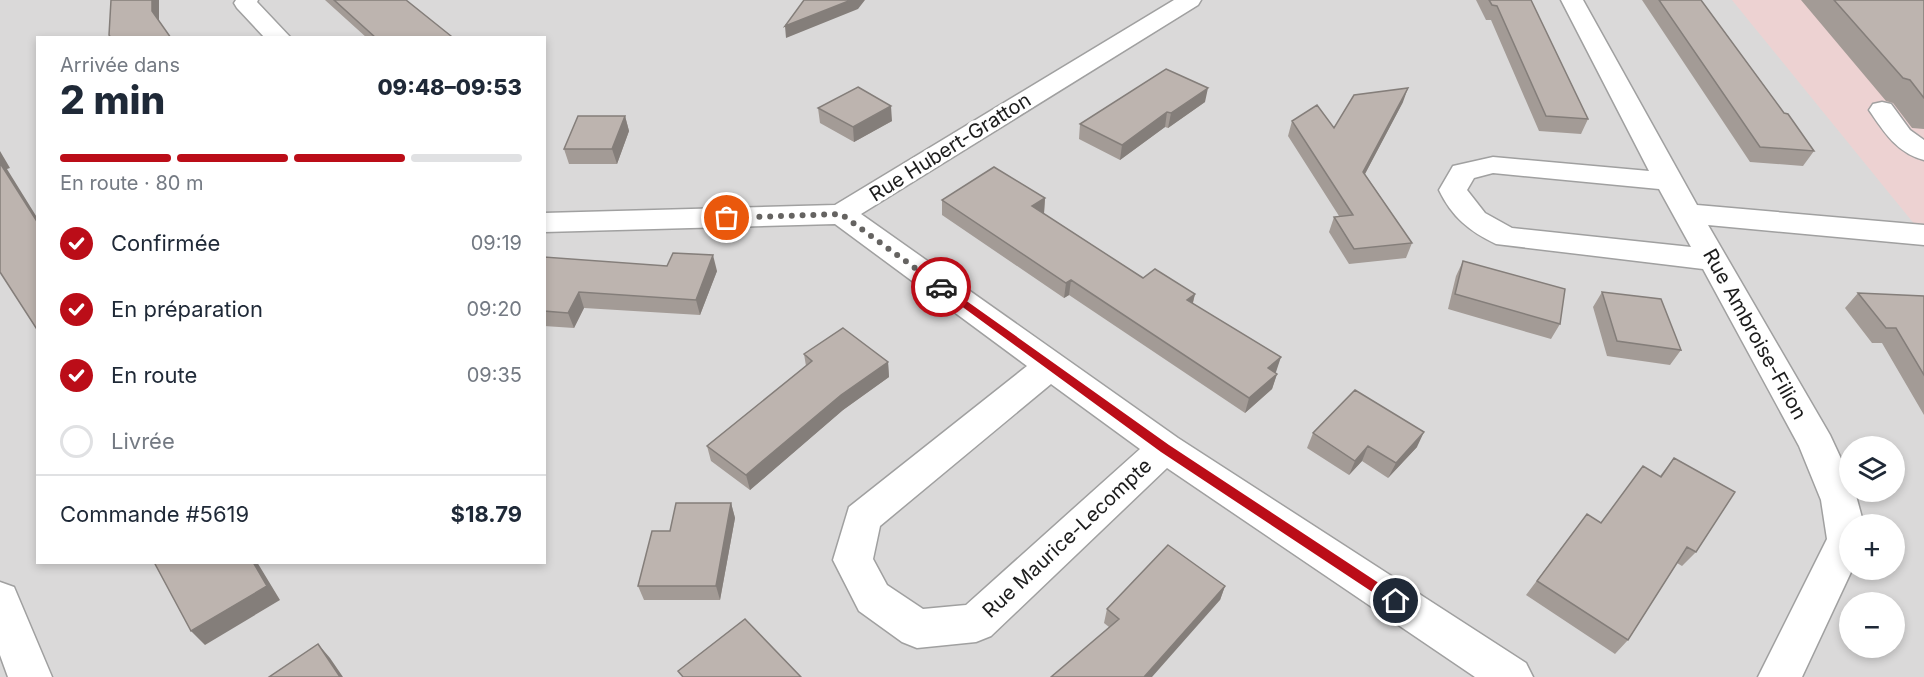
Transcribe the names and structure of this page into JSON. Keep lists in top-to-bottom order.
{
  "streets": {
    "street": ["Rue Hubert-Gratton", "Rue Ambroise-Filion", "Rue Maurice-Lecompte"]
  },
  "crossings": [
    ["Rue Hubert-Gratton", "Rue Maurice-Lecompte"]
  ],
  "page": {
    "heading": ["2 min", "Arrivée dans", "09:48–09:53"],
    "panel": ["Commande #5619", "$18.79"],
    "bar": "En route · 80 m",
    "list": [
      ["Confirmée", "09:19"],
      ["En préparation", "09:20"],
      ["En route", "09:35"],
      "Livrée"
    ],
    "map_buttons": ["+", "−"]
  }
}
